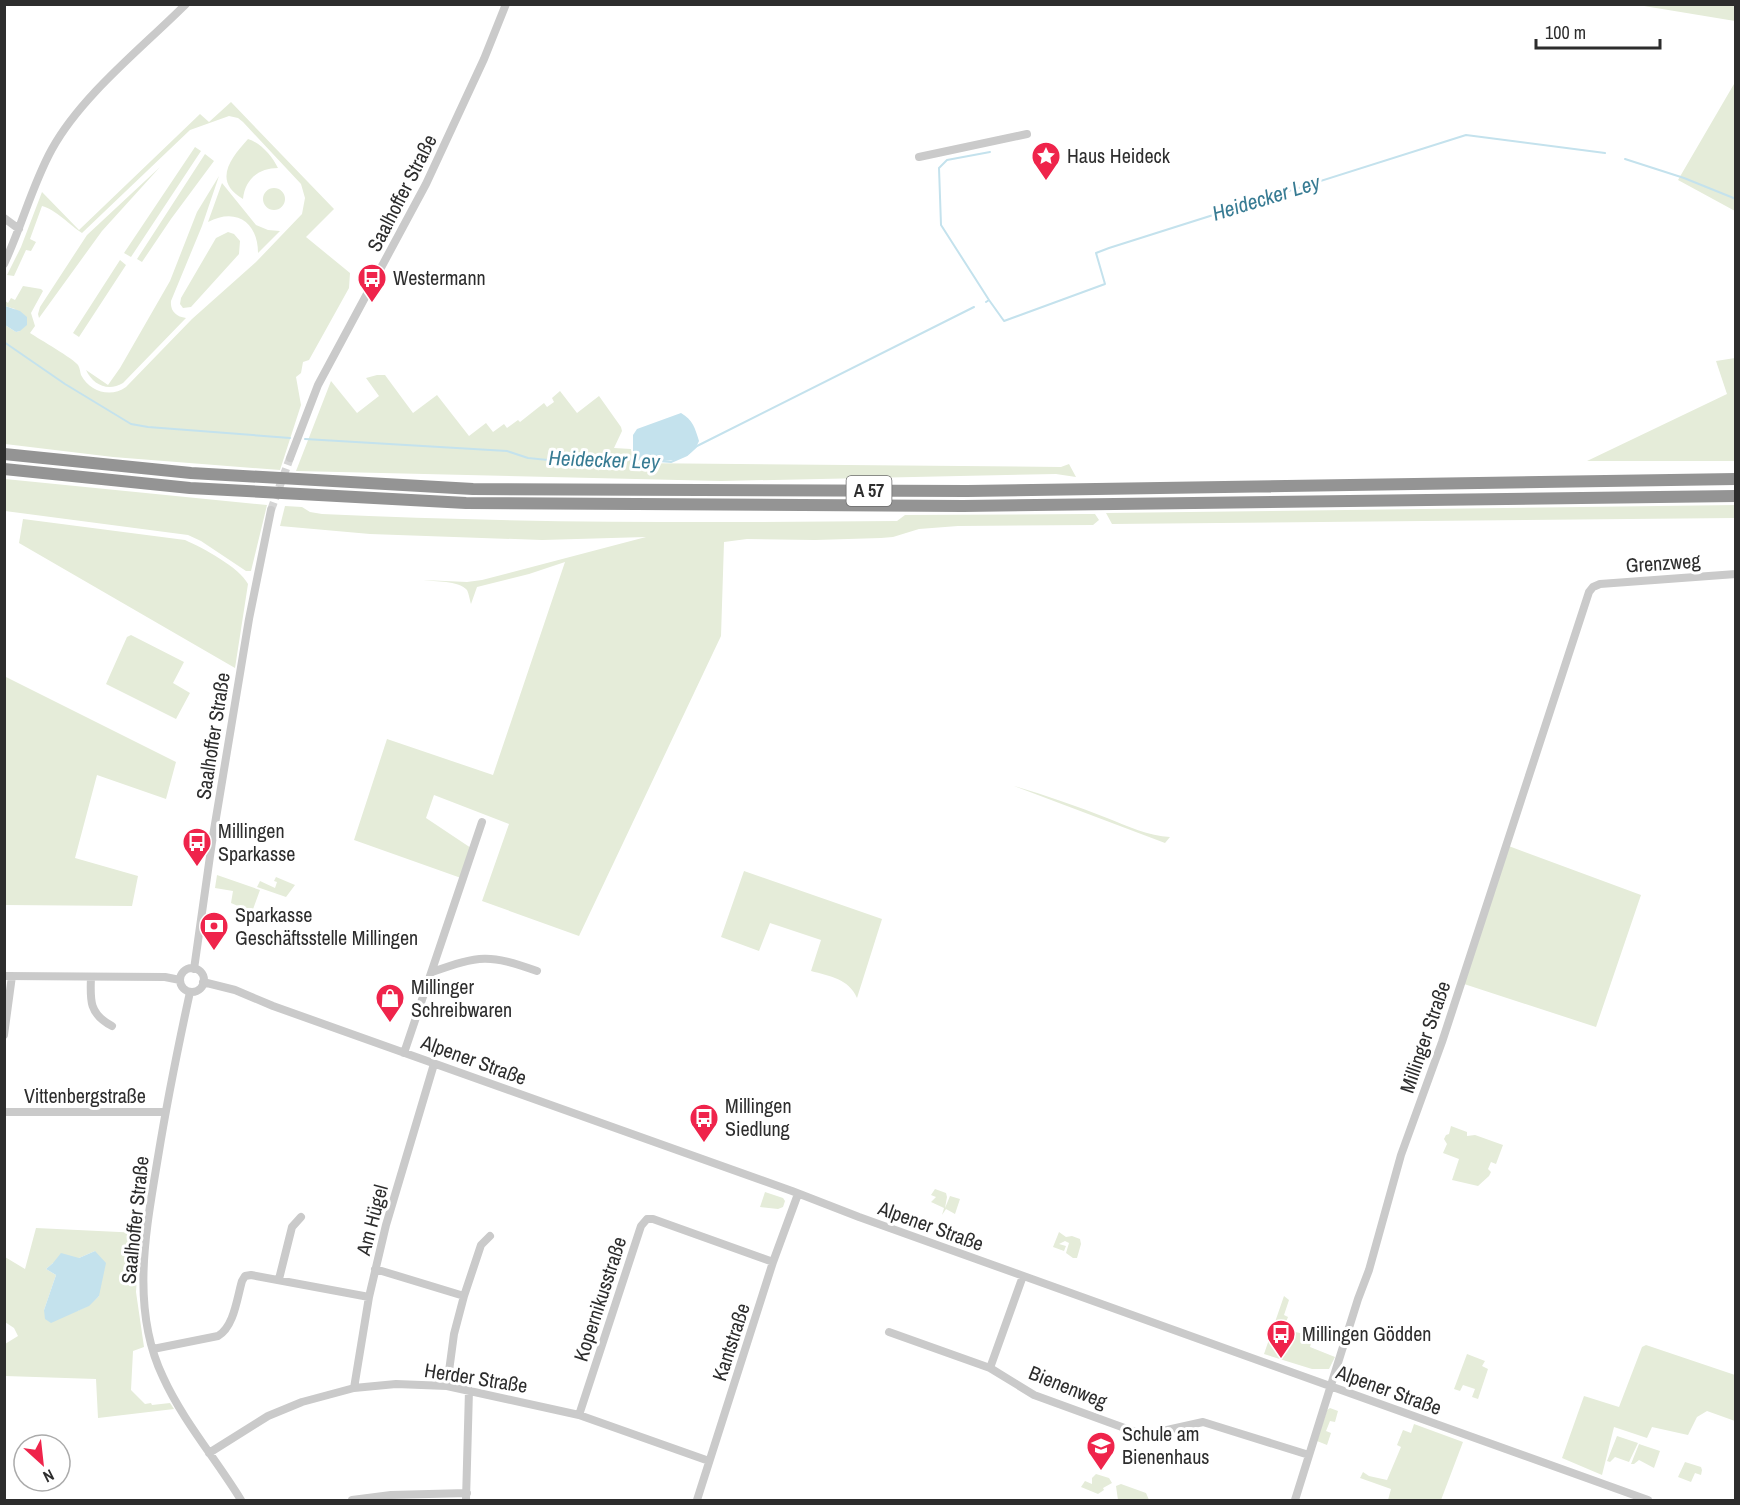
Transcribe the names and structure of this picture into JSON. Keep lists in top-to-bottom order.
{
  "streets": {
    "highway": ["A 57"],
    "street": [
      "Saalhoffer Straße",
      "Grenzweg",
      "Millinger Straße",
      "Alpener Straße",
      "Vittenbergstraße",
      "Am Hügel",
      "Kopernikusstraße",
      "Kantstraße",
      "Herder Straße",
      "Bienenweg"
    ]
  },
  "crossings": [
    ["Saalhoffer Straße", "Alpener Straße"],
    ["Saalhoffer Straße", "Vittenbergstraße"],
    ["Saalhoffer Straße", "Herder Straße"],
    ["Grenzweg", "Millinger Straße"],
    ["Millinger Straße", "Alpener Straße"],
    ["Millinger Straße", "Bienenweg"],
    ["Alpener Straße", "Am Hügel"],
    ["Alpener Straße", "Kantstraße"],
    ["Am Hügel", "Herder Straße"],
    ["Kopernikusstraße", "Kantstraße"],
    ["Kopernikusstraße", "Herder Straße"],
    ["Kantstraße", "Herder Straße"]
  ],
  "water": ["Heidecker Ley"],
  "places": {
    "place": ["Haus Heideck"],
    "bus stop": [
      "Westermann",
      "Millingen Sparkasse",
      "Millingen Siedlung",
      "Millingen Gödden"
    ],
    "bank": ["Sparkasse Geschäftsstelle Millingen"],
    "shop": ["Millinger Schreibwaren"],
    "school or university": ["Schule am Bienenhaus"]
  },
  "scale_bar": "100 m",
  "north": "bottom right"
}
